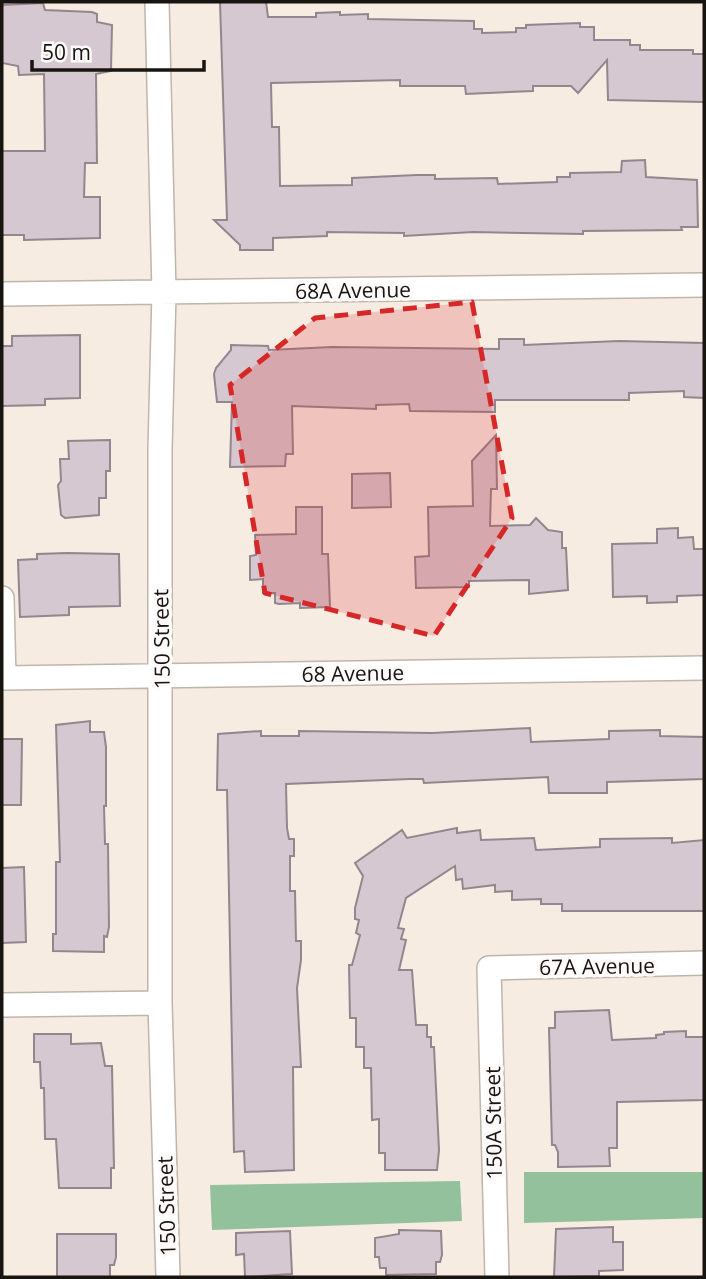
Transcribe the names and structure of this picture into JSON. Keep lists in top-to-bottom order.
{
  "streets": {
    "street": [
      "68A Avenue",
      "150 Street",
      "68 Avenue",
      "67A Avenue",
      "150A Street"
    ]
  },
  "crossings": [
    ["68A Avenue", "150 Street"],
    ["150 Street", "68 Avenue"],
    ["67A Avenue", "150A Street"]
  ],
  "scale_bar": "50 m"
}
